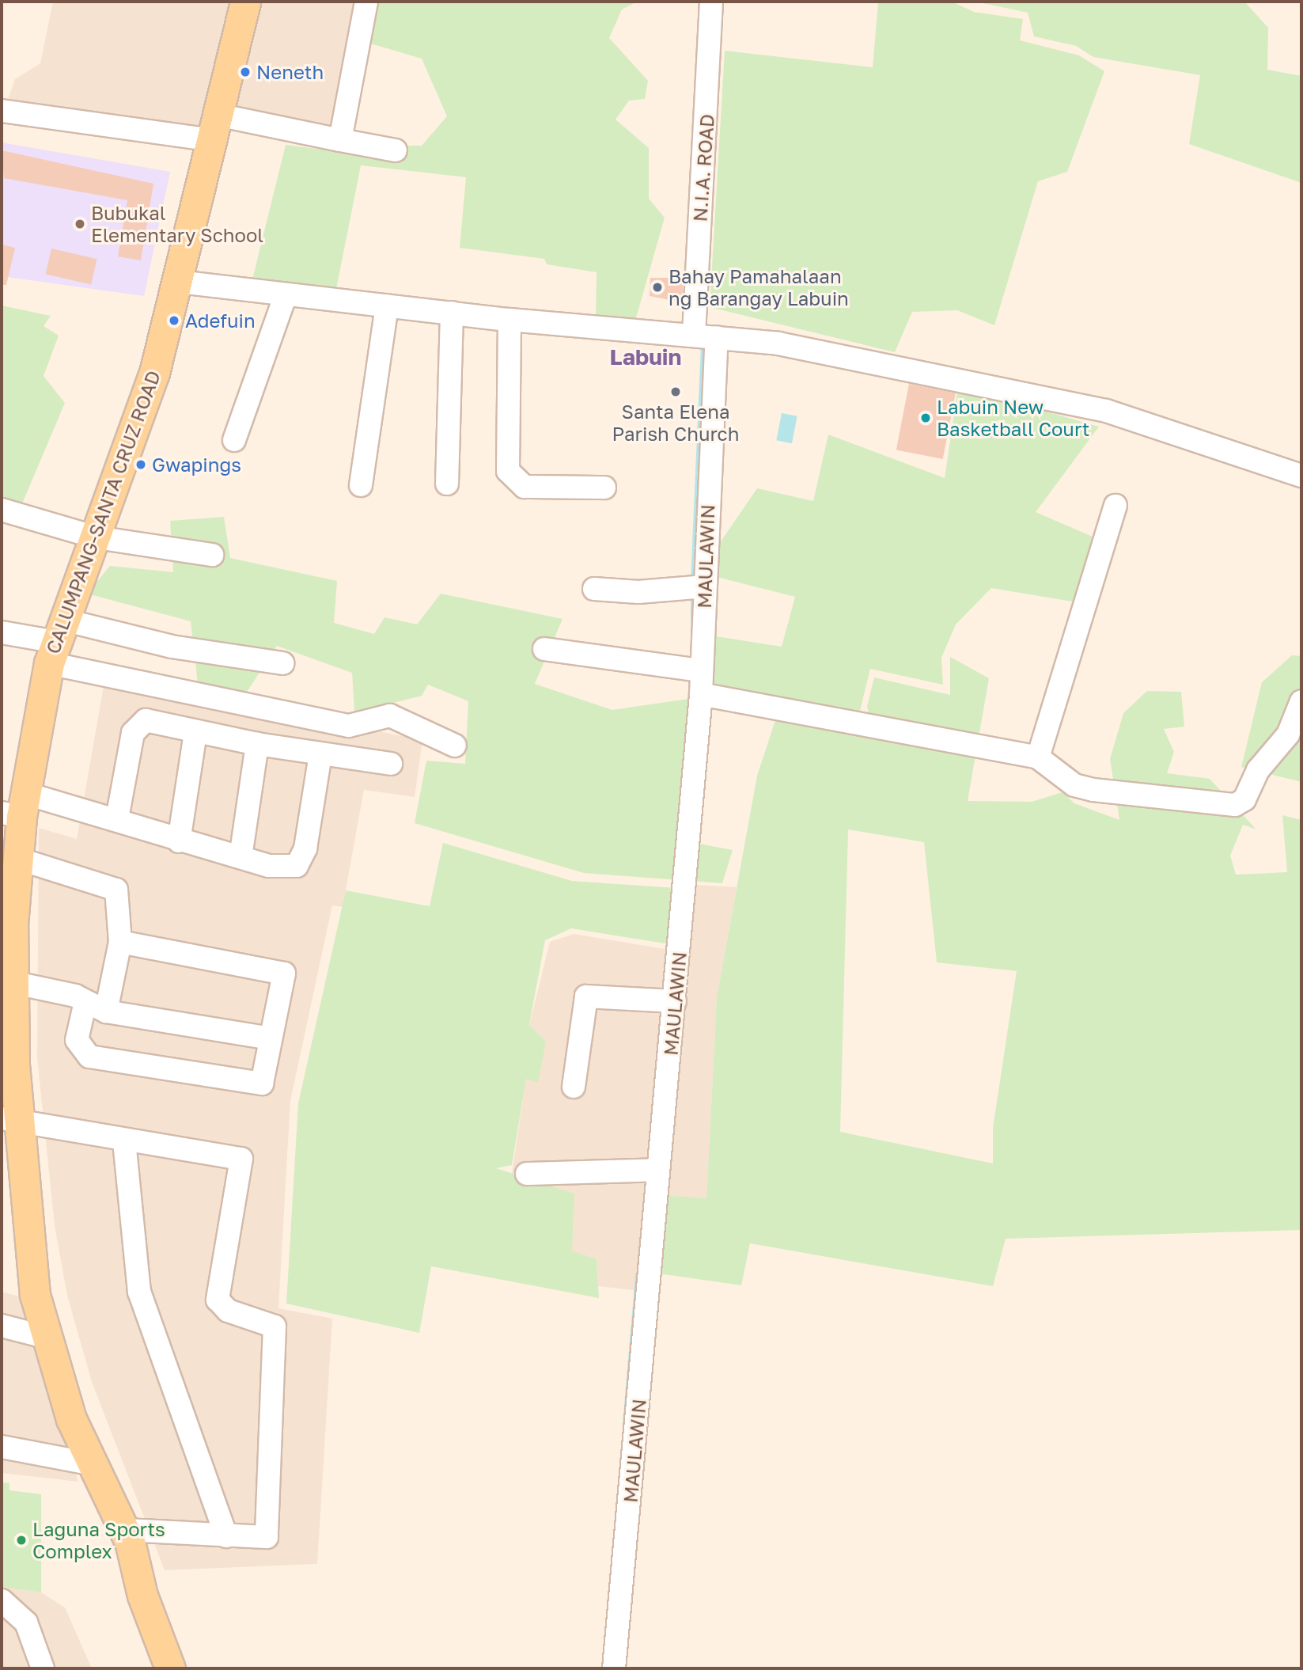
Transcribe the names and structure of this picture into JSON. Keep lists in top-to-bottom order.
{
  "streets": {
    "main road": ["CALUMPANG-SANTA CRUZ ROAD"],
    "street": ["N.I.A. ROAD", "MAULAWIN"]
  },
  "districts": ["Labuin"],
  "places": [
    "Neneth",
    "Bubukal Elementary School",
    "Bahay Pamahalaan ng Barangay Labuin",
    "Adefuin",
    "Santa Elena Parish Church",
    "Labuin New Basketball Court",
    "Gwapings",
    "Laguna Sports Complex"
  ]
}
